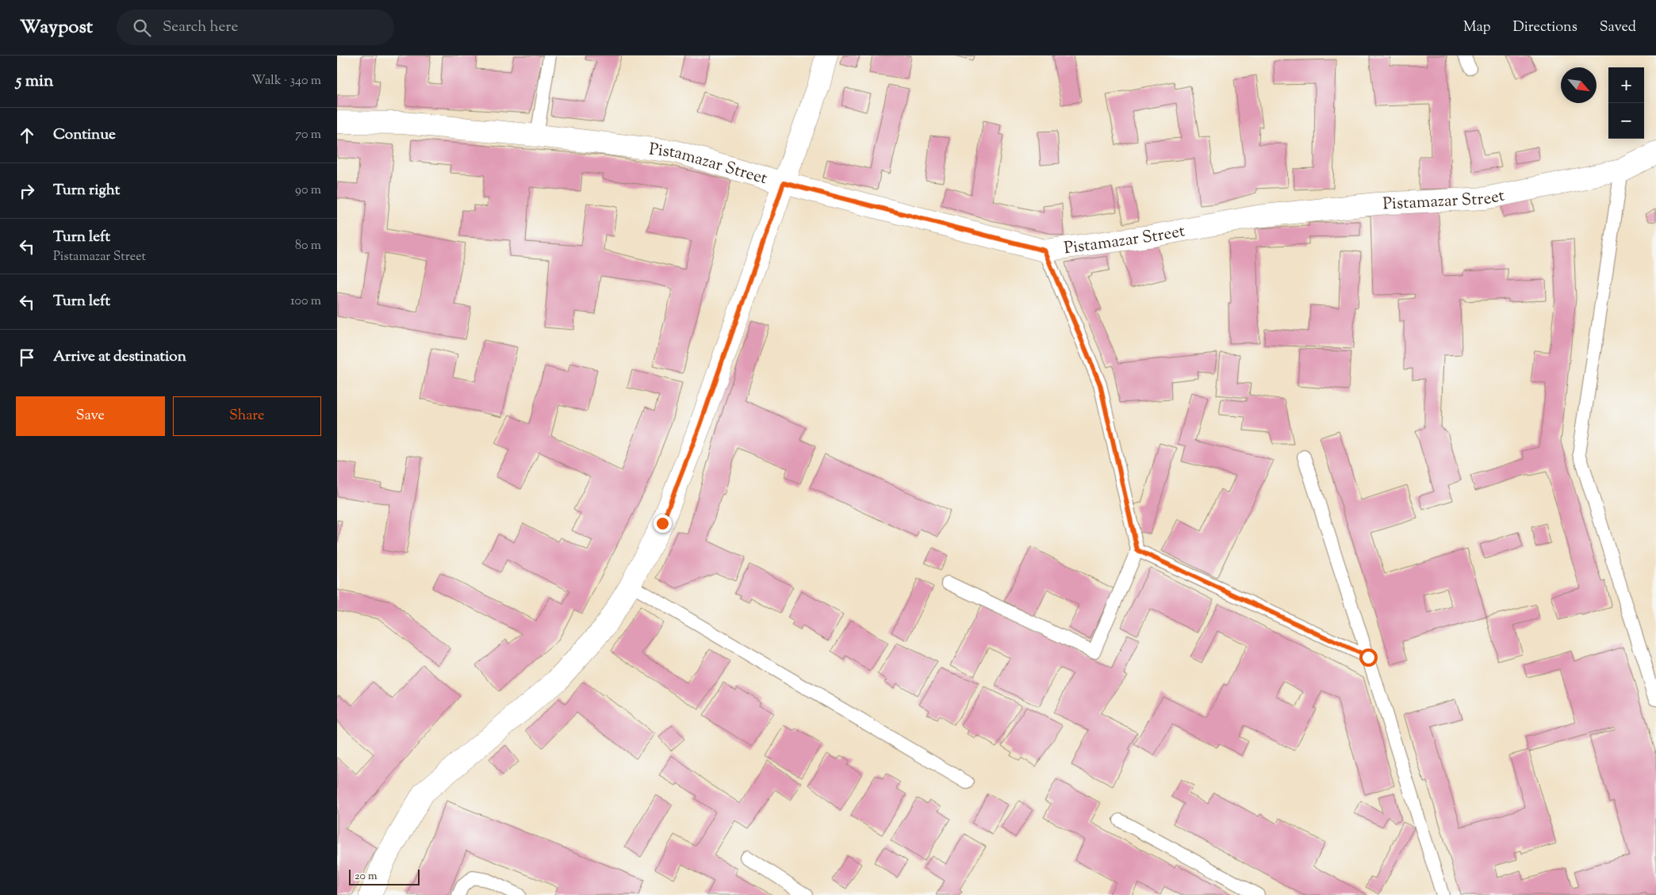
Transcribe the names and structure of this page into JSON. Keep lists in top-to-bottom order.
{
  "streets": {
    "street": ["Pistamazar Street"]
  },
  "scale_bar": "20 m",
  "north": "bottom right",
  "page": {
    "header": "Waypost",
    "search": "Search here",
    "nav": ["Map", "Directions", "Saved"],
    "heading": ["5 min", "Walk · 340 m"],
    "map_buttons": ["+", "−"],
    "list": [
      ["Continue", "70 m"],
      ["Turn right", "90 m"],
      ["Turn left", "Pistamazar Street", "80 m"],
      ["Turn left", "100 m"],
      "Arrive at destination"
    ],
    "buttons": ["Save", "Share"],
    "scale": "20 m"
  }
}
